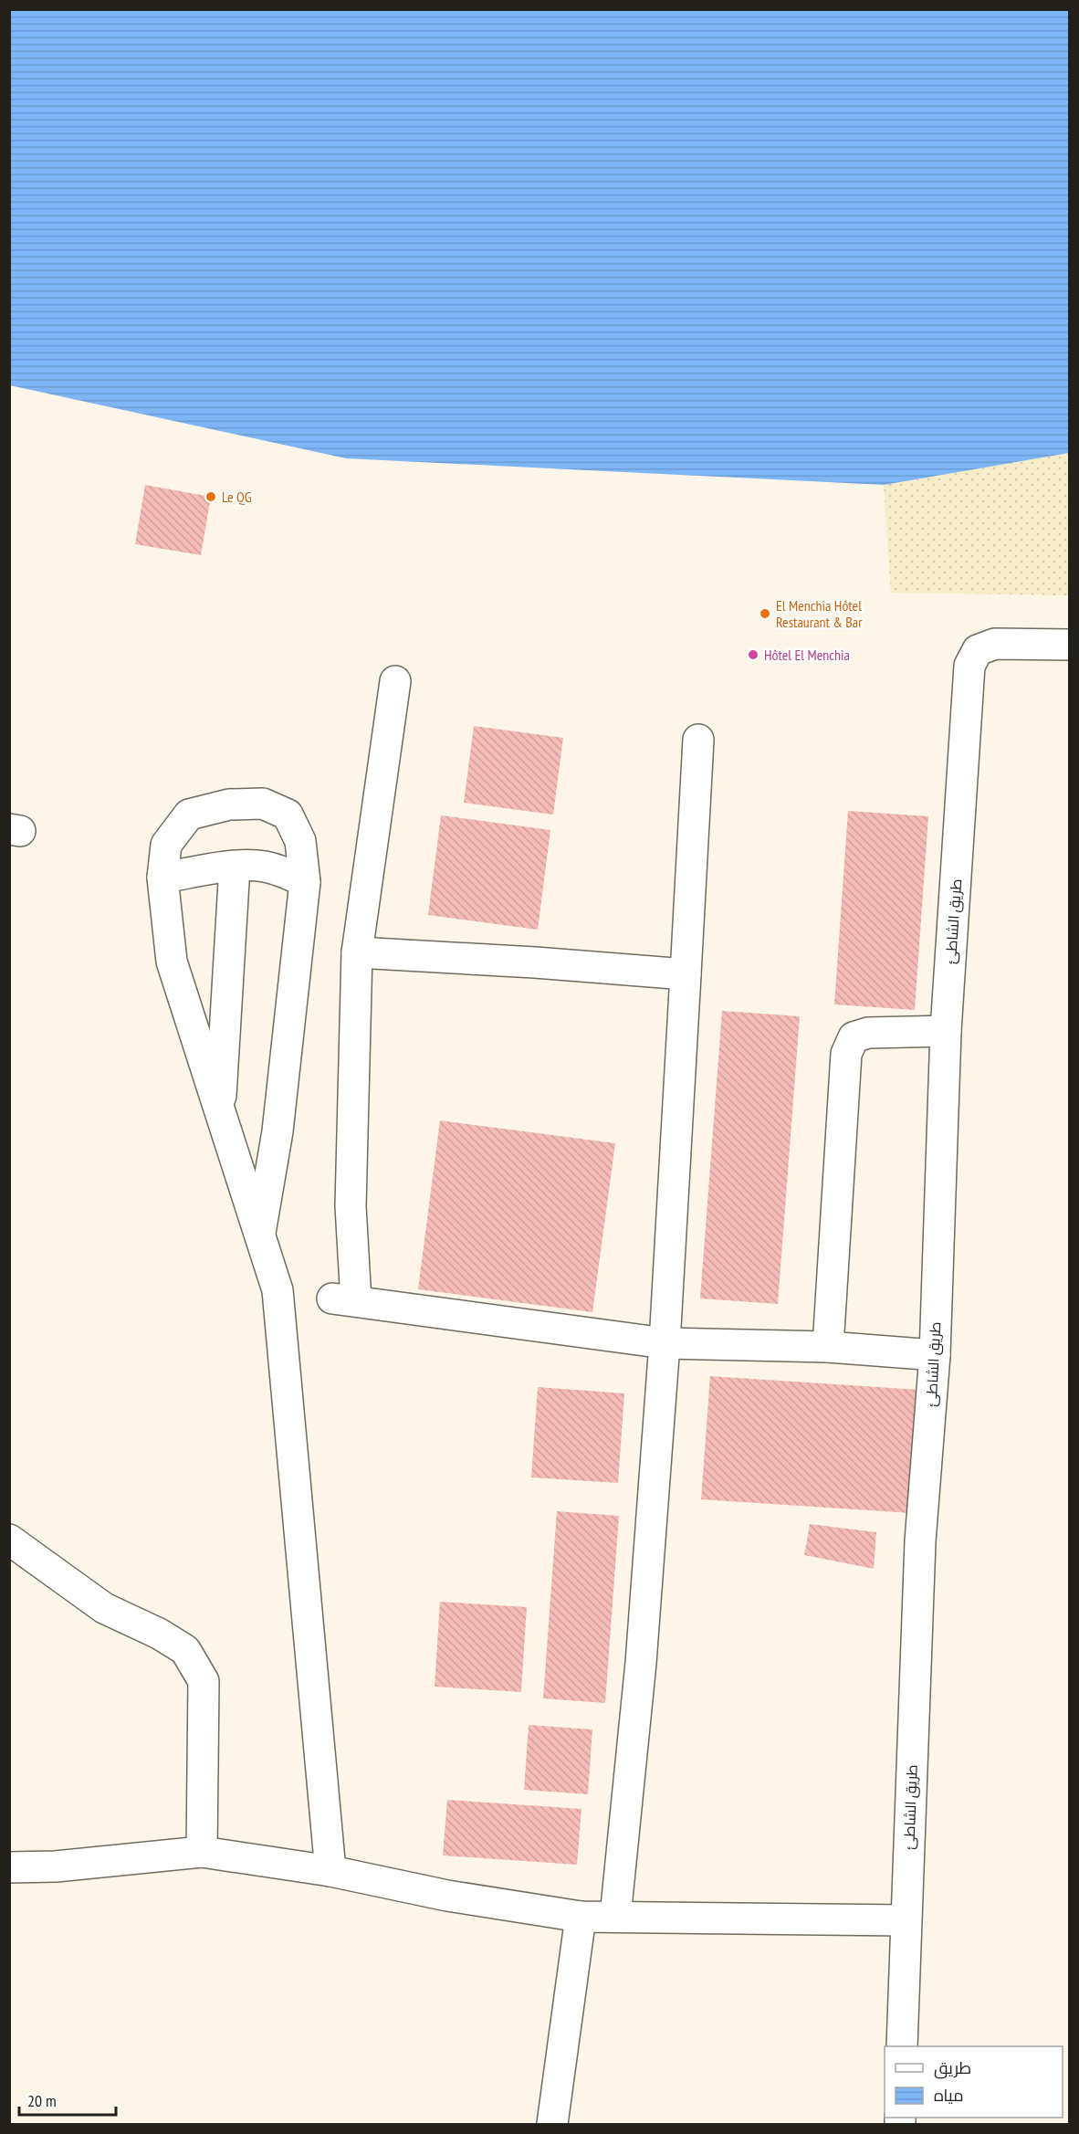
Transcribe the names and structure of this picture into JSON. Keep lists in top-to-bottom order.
{
  "streets": {
    "street": ["طريق الشاطئ"]
  },
  "places": ["Le QG", "El Menchia Hôtel Restaurant & Bar", "Hôtel El Menchia"],
  "legend": ["طريق", "مياه"],
  "scale_bar": "20 m"
}
